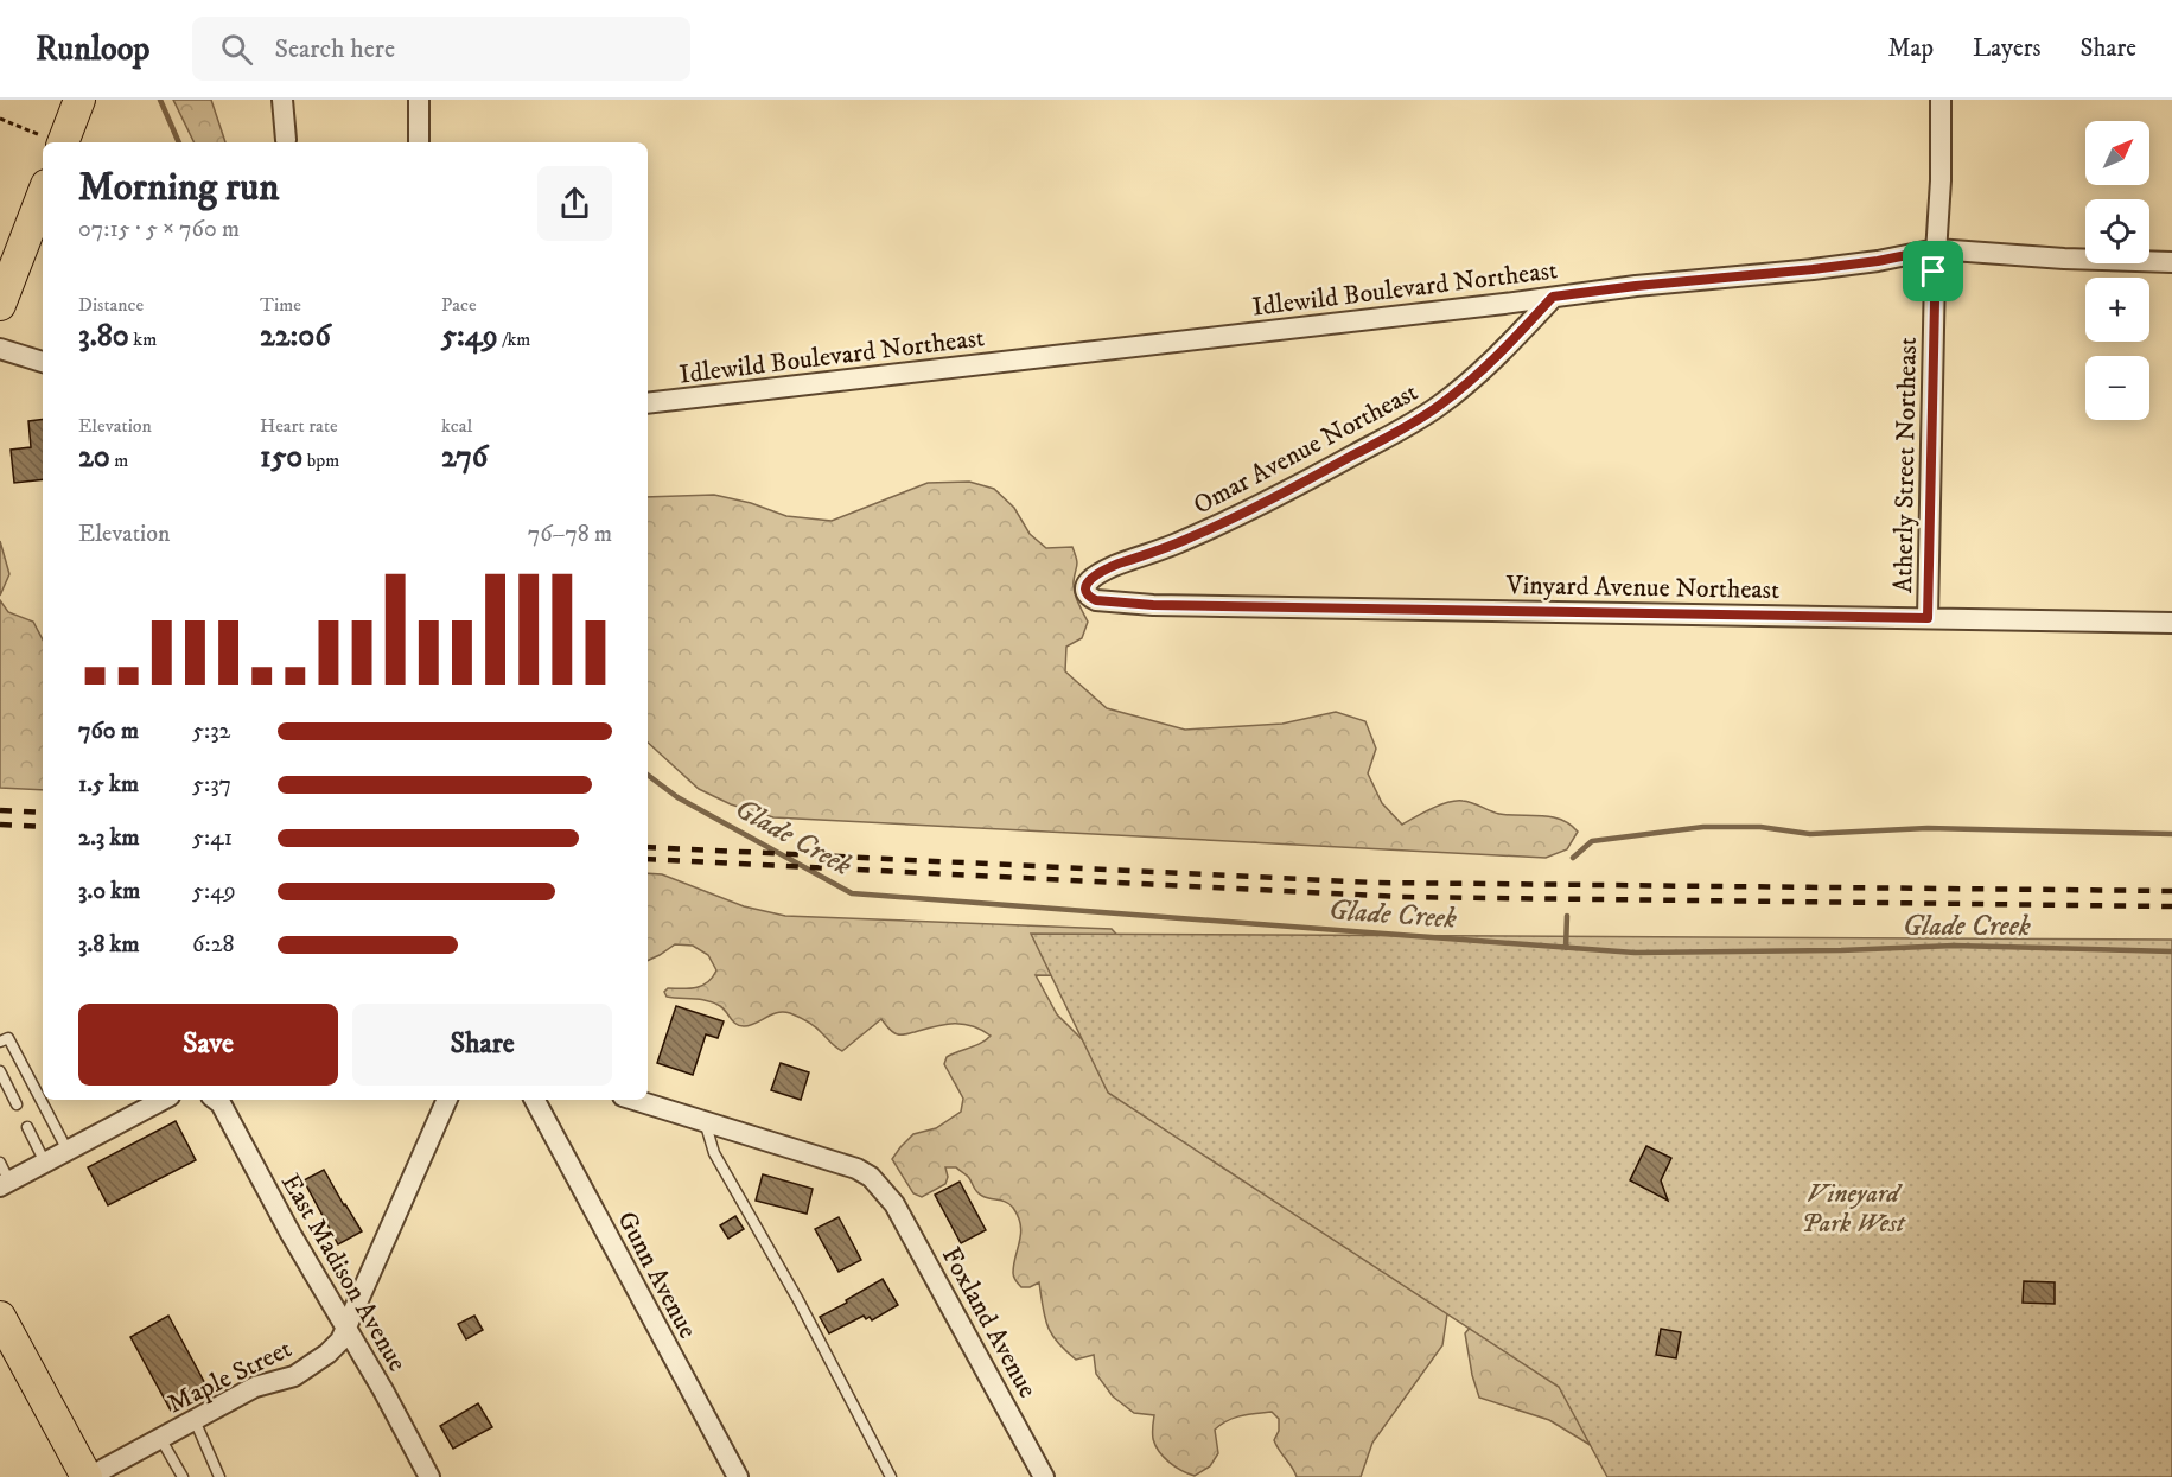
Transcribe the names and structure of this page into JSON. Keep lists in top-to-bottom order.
{
  "streets": {
    "street": [
      "Idlewild Boulevard Northeast",
      "Omar Avenue Northeast",
      "Atherly Street Northeast",
      "Vinyard Avenue Northeast",
      "East Madison Avenue",
      "Gunn Avenue",
      "Foxland Avenue",
      "Maple Street"
    ]
  },
  "crossings": [
    ["Idlewild Boulevard Northeast", "Omar Avenue Northeast"],
    ["Idlewild Boulevard Northeast", "Atherly Street Northeast"],
    ["Omar Avenue Northeast", "Vinyard Avenue Northeast"],
    ["Atherly Street Northeast", "Vinyard Avenue Northeast"],
    ["East Madison Avenue", "Maple Street"]
  ],
  "water": ["Glade Creek"],
  "parks": ["Vineyard Park West"],
  "north": "top right",
  "page": {
    "header": "Runloop",
    "search": "Search here",
    "nav": ["Map", "Layers", "Share"],
    "map_buttons": ["+", "−"],
    "heading": ["Morning run", "07:15 · 5 × 760 m"],
    "stats": [
      ["Distance", "3.80 km"],
      ["Time", "22:06"],
      ["Pace", "5:49 /km"],
      ["Elevation", "20 m"],
      ["Heart rate", "150 bpm"],
      ["kcal", "276"]
    ],
    "chart": ["Elevation", "76–78 m"],
    "list": [
      {
        "name": "760 m",
        "note": "5:32"
      },
      {
        "name": "1.5 km",
        "note": "5:37"
      },
      {
        "name": "2.3 km",
        "note": "5:41"
      },
      {
        "name": "3.0 km",
        "note": "5:49"
      },
      {
        "name": "3.8 km",
        "note": "6:28"
      }
    ],
    "buttons": ["Save", "Share"]
  }
}
